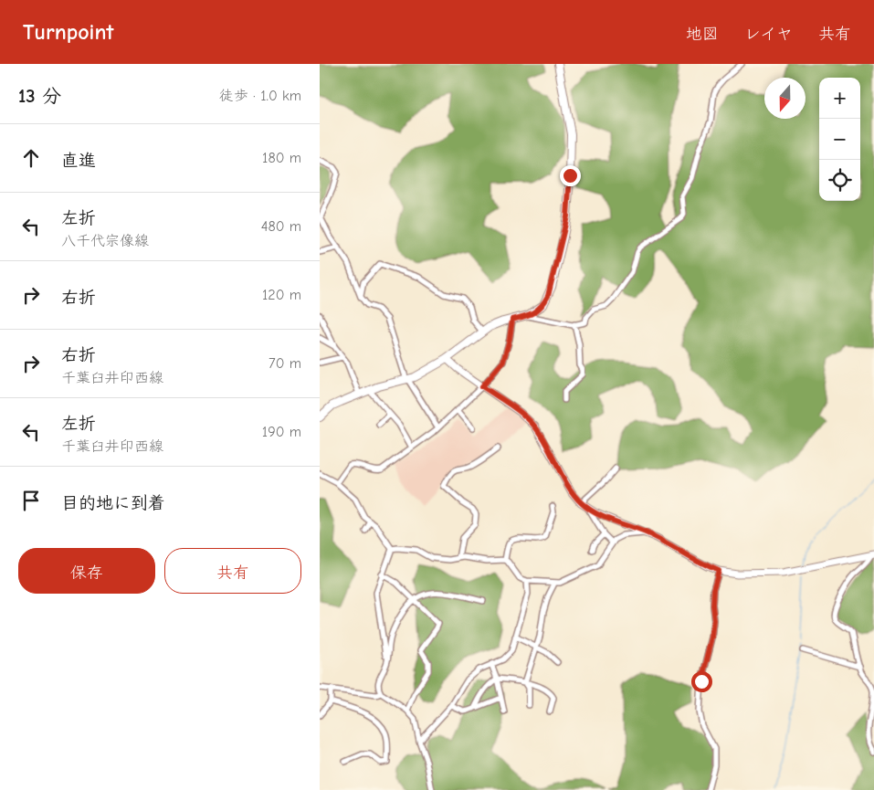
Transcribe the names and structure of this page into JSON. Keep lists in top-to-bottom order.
{
  "north": "bottom",
  "page": {
    "header": "Turnpoint",
    "nav": ["地図", "レイヤ", "共有"],
    "heading": ["13 分", "徒歩 · 1.0 km"],
    "map_buttons": ["+", "−"],
    "list": [
      ["直進", "180 m"],
      ["左折", "八千代宗像線", "480 m"],
      ["右折", "120 m"],
      ["右折", "千葉臼井印西線", "70 m"],
      ["左折", "千葉臼井印西線", "190 m"],
      "目的地に到着"
    ],
    "buttons": ["保存", "共有"]
  }
}
